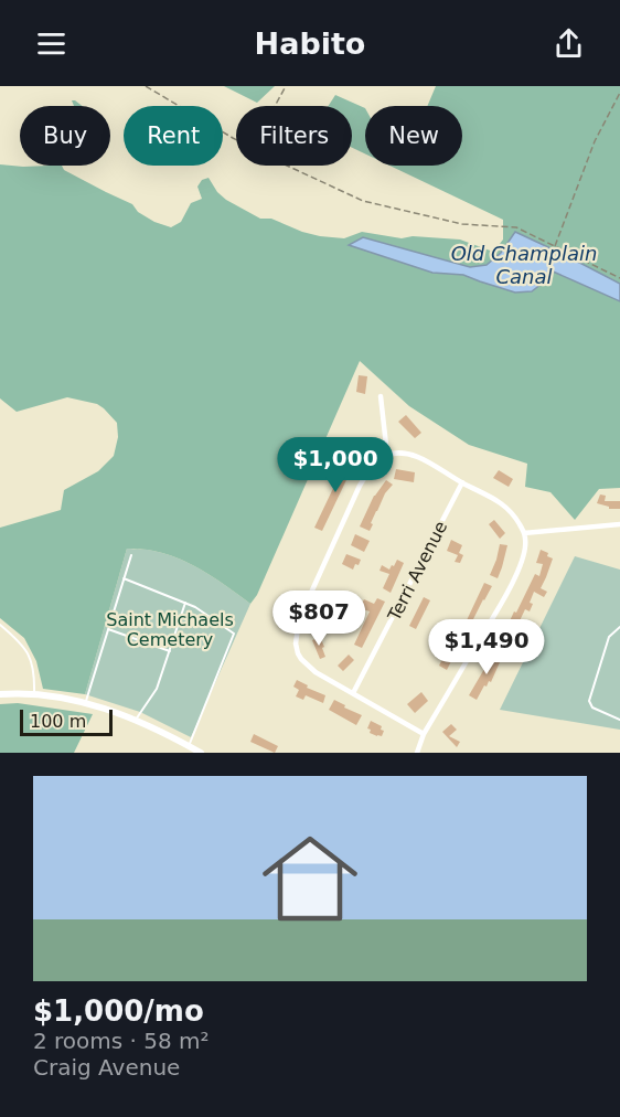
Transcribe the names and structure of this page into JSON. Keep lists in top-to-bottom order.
{
  "streets": {
    "street": ["Terri Avenue"]
  },
  "water": ["Old Champlain Canal"],
  "parks": ["Saint Michaels Cemetery"],
  "scale_bar": "100 m",
  "page": {
    "header": "Habito",
    "chip": [
      "Buy",
      "Rent",
      "Filters",
      "New"
    ],
    "price": ["$1,000", "$807", "$1,490"],
    "scale": "100 m",
    "list": [
      {
        "name": "$1,000/mo",
        "note": "2 rooms · 58 m² · Craig Avenue"
      }
    ]
  }
}
